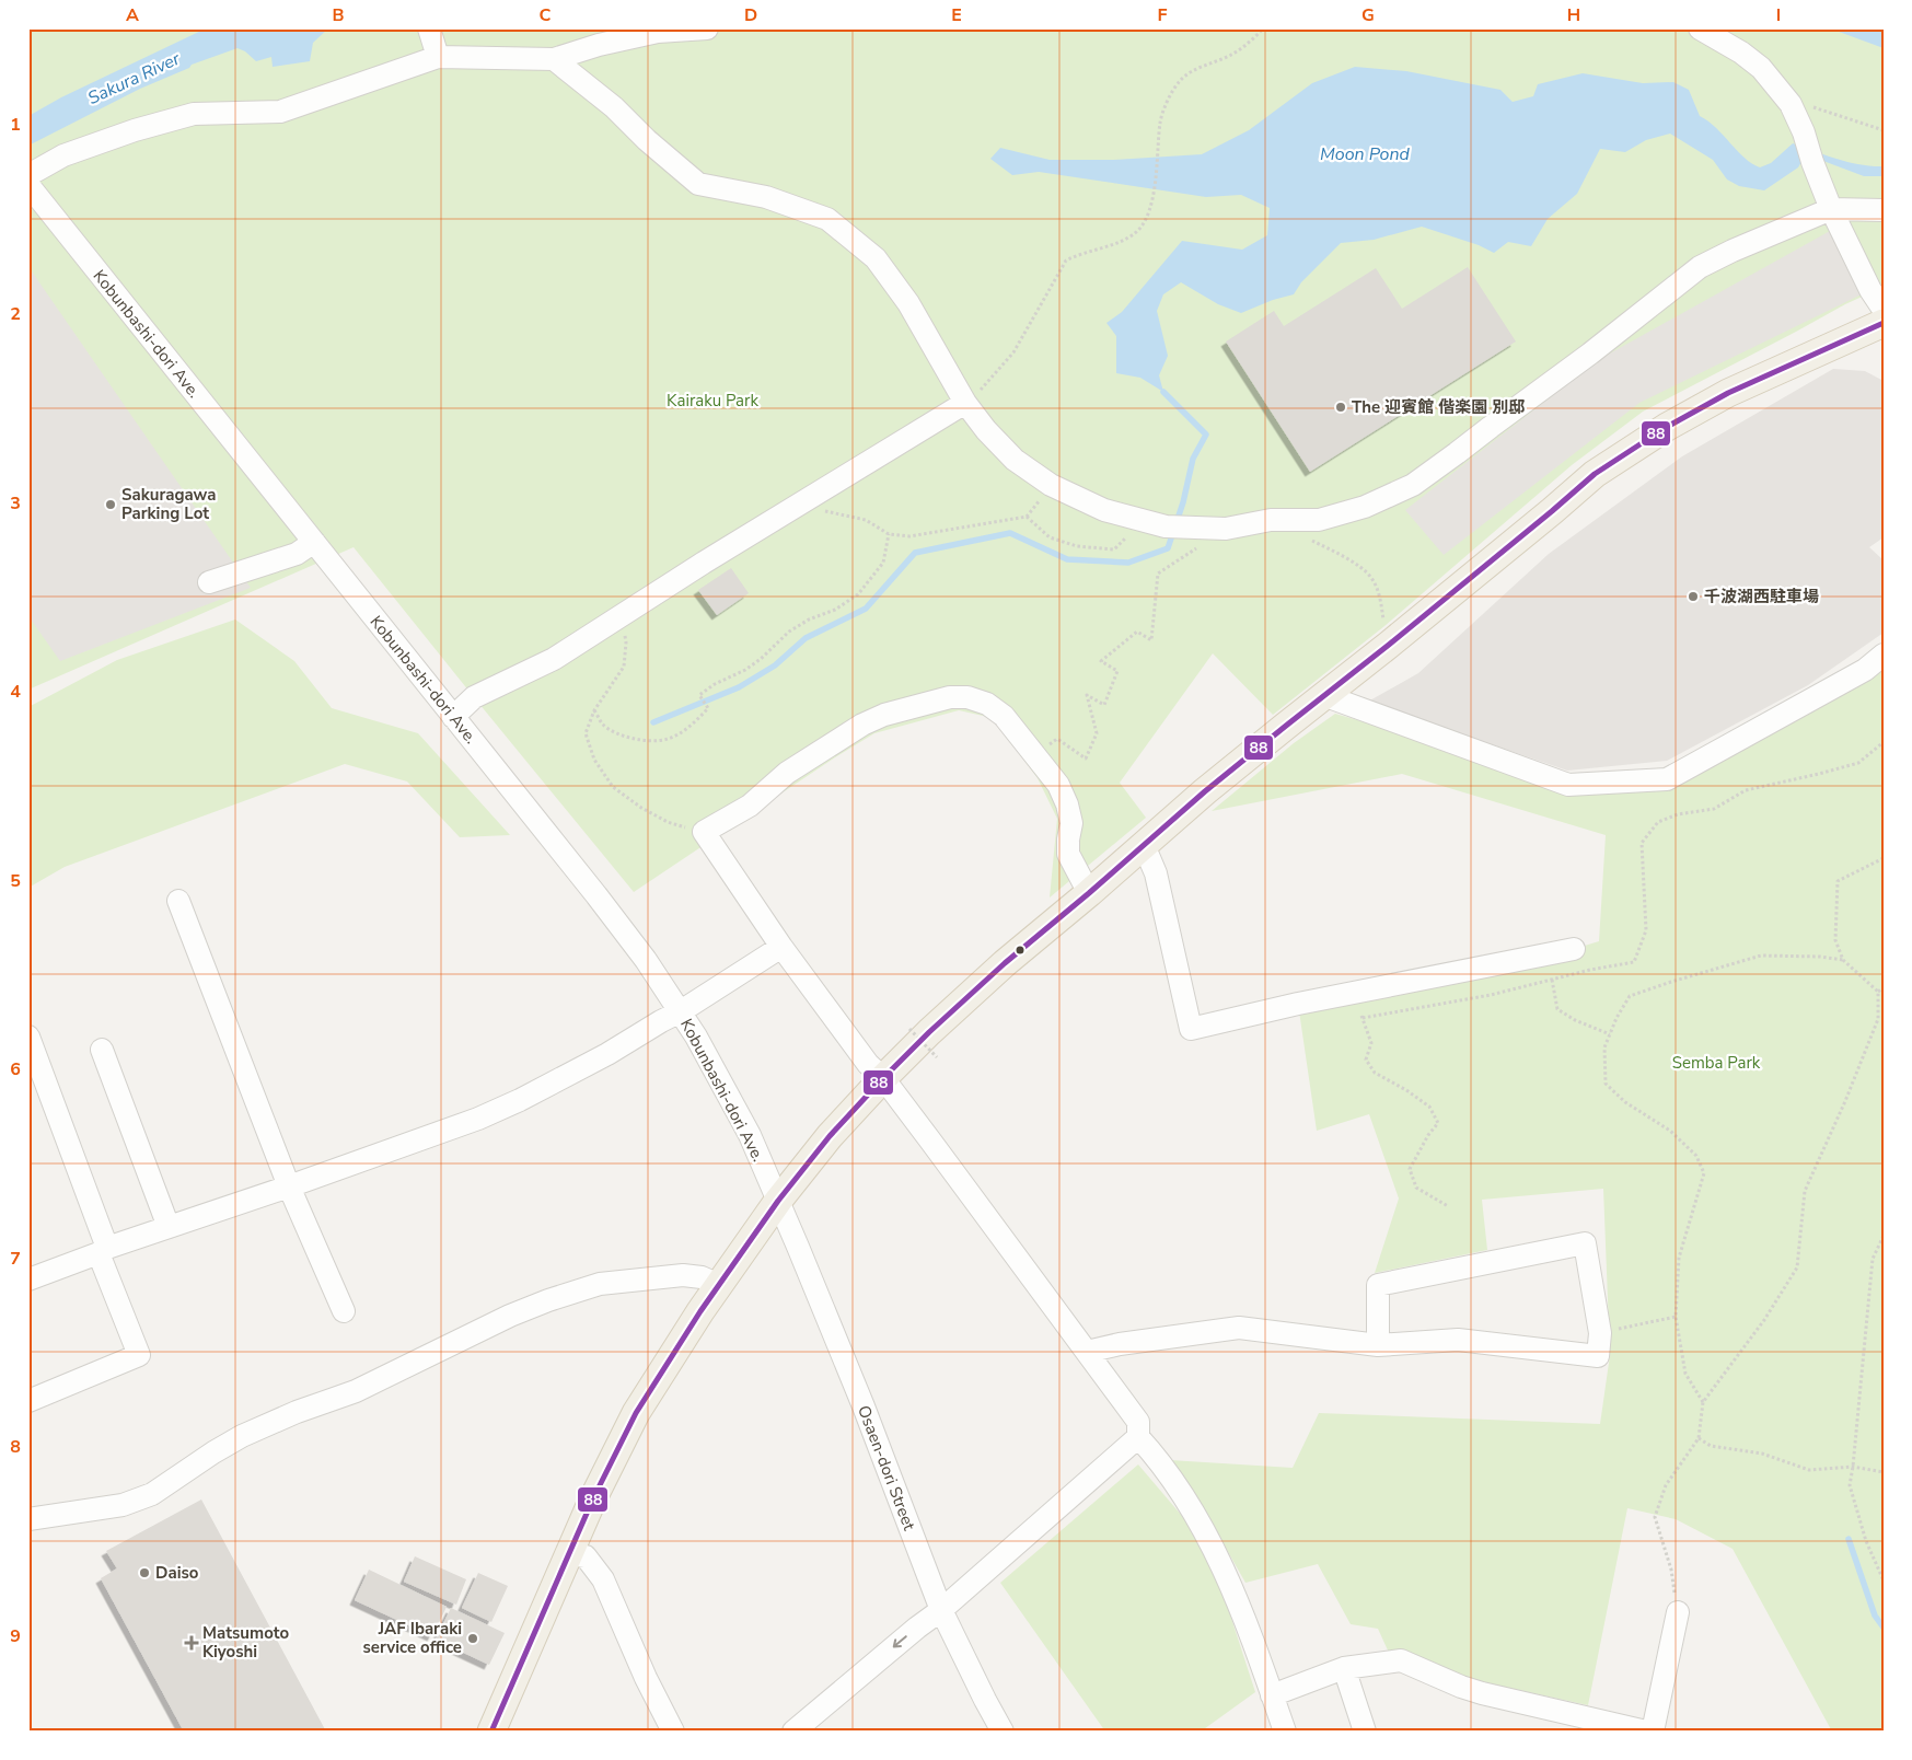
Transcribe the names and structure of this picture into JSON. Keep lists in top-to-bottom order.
{
  "streets": {
    "street": ["Kobunbashi-dori Ave.", "Osaen-dori Street"]
  },
  "crossings": [
    ["Kobunbashi-dori Ave.", "Osaen-dori Street"]
  ],
  "water": ["Sakura River", "Moon Pond"],
  "parks": ["Kairaku Park", "Semba Park"],
  "places": {
    "other": [
      "The 迎賓館 偕楽園 別邸",
      "Sakuragawa Parking Lot",
      "千波湖西駐車場",
      "Daiso",
      "JAF Ibaraki service office"
    ],
    "health": ["Matsumoto Kiyoshi"]
  },
  "lines": ["transit line 88"],
  "grid": {
    "columns": [
      "A",
      "B",
      "C",
      "D",
      "E",
      "F",
      "G",
      "H",
      "I"
    ],
    "rows": [
      "1",
      "2",
      "3",
      "4",
      "5",
      "6",
      "7",
      "8",
      "9"
    ]
  }
}
